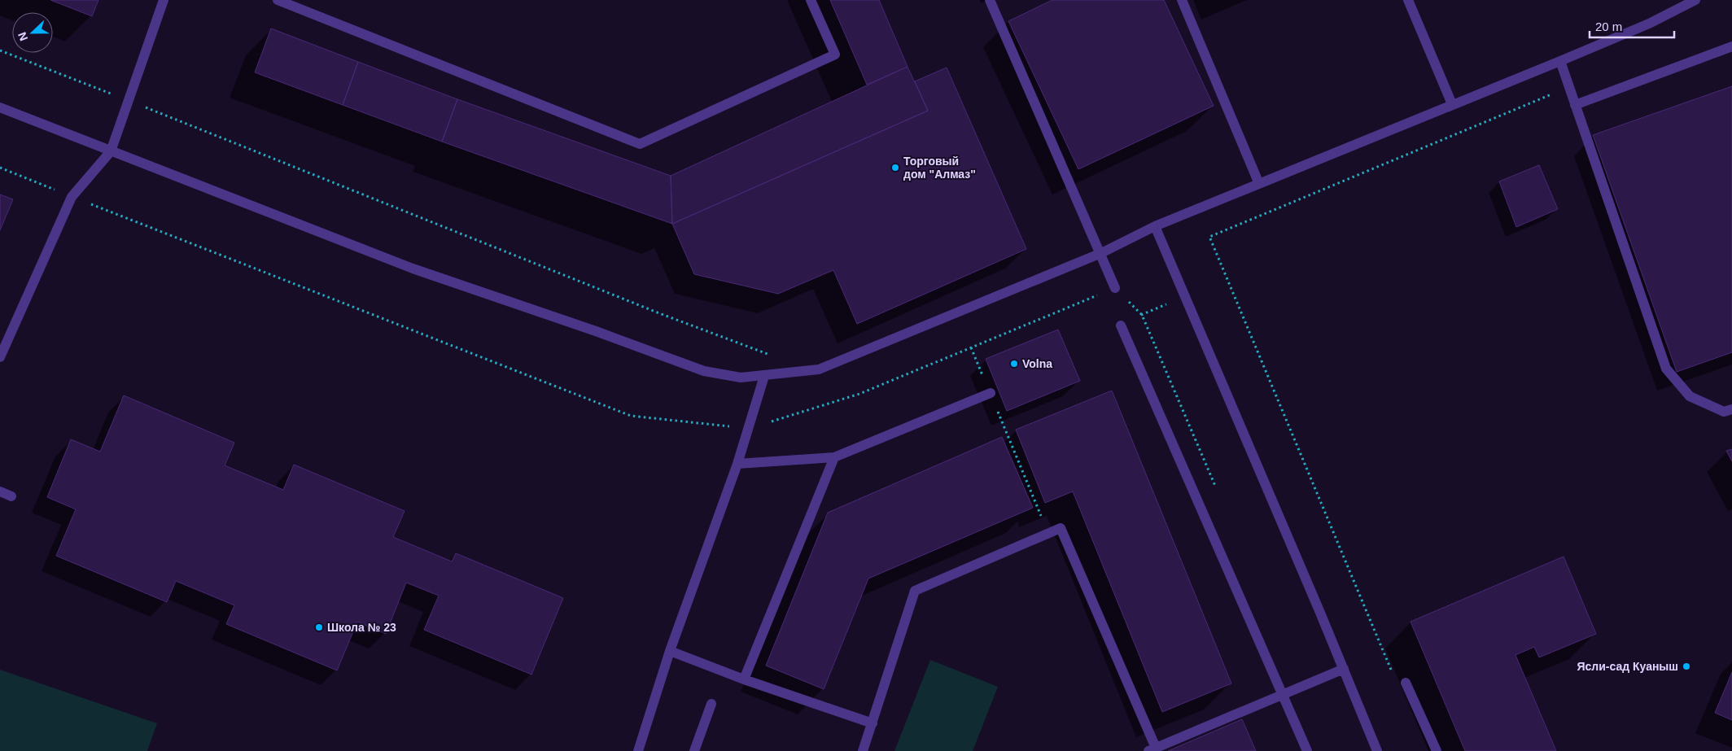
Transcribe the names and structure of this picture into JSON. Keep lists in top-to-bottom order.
{
  "places": [
    "Торговый дом \"Алмаз\"",
    "Volna",
    "Школа № 23",
    "Ясли-сад Куаныш"
  ],
  "scale_bar": "20 m",
  "north": "left"
}
